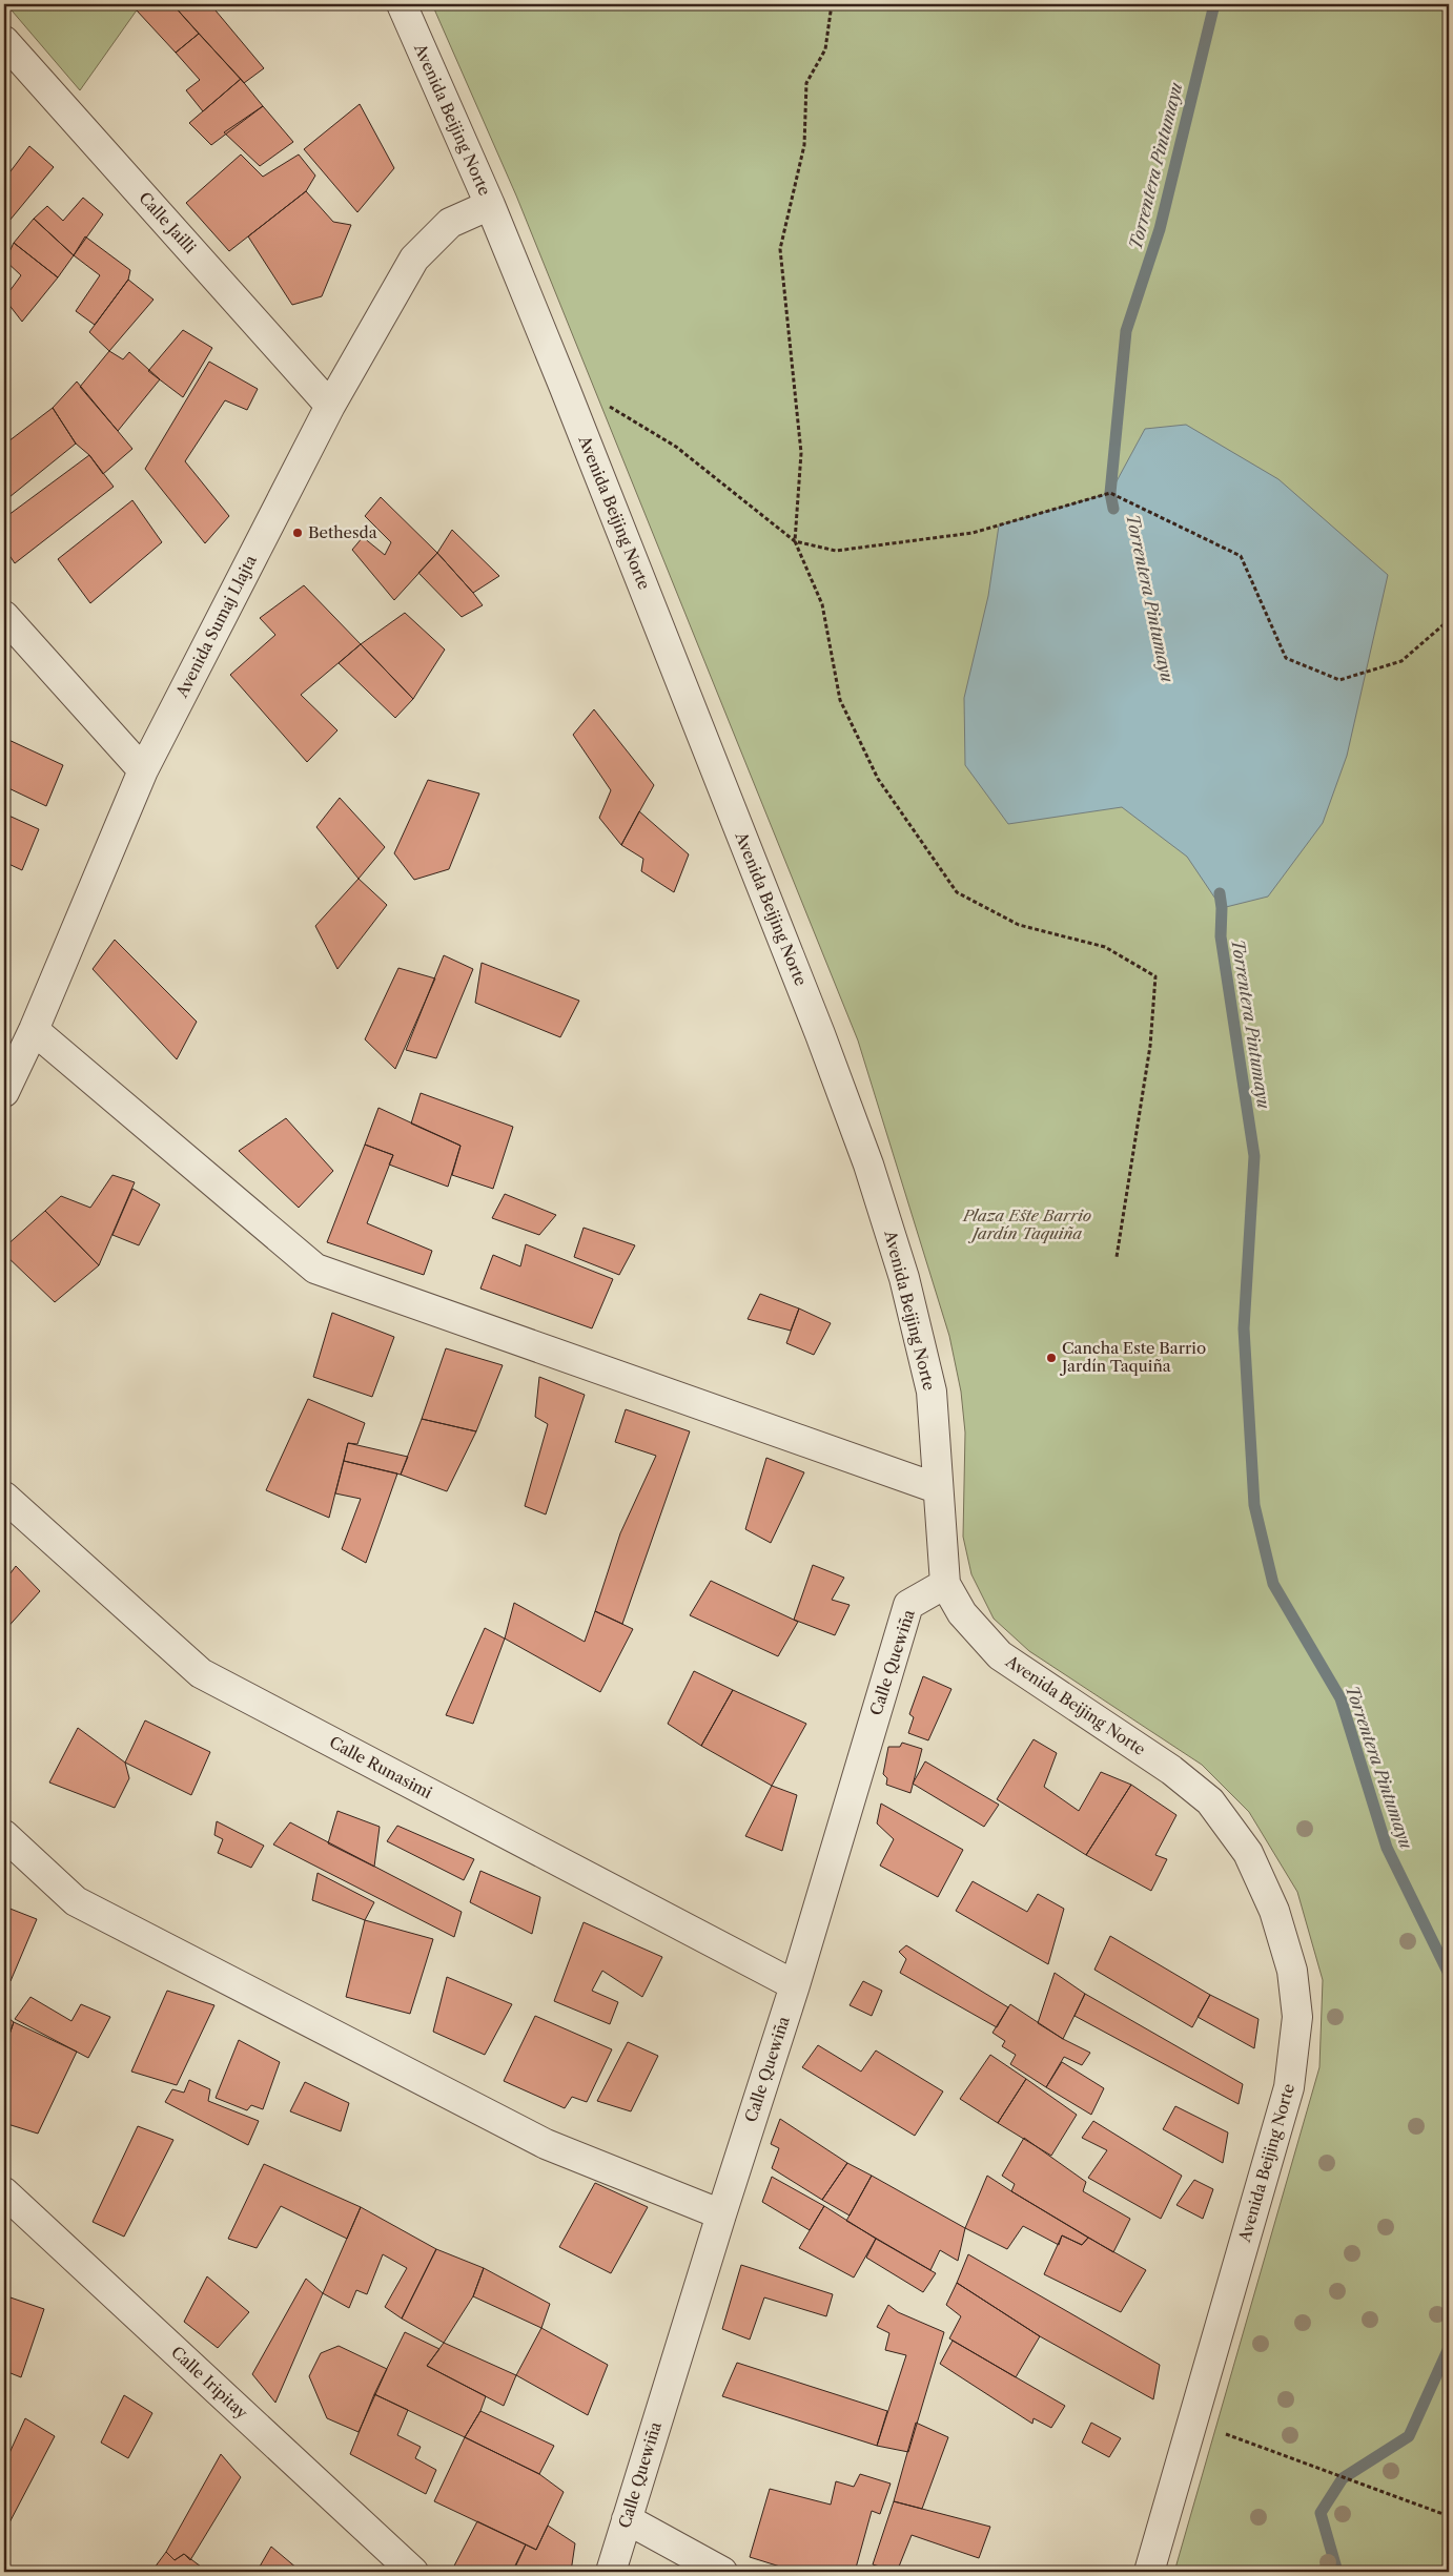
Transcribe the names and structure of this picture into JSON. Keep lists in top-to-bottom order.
{
  "streets": {
    "street": [
      "Avenida Beijing Norte",
      "Calle Jailli",
      "Avenida Sumaj Llajta",
      "Calle Quewiña",
      "Calle Runasimi",
      "Calle Iripitay"
    ]
  },
  "crossings": [
    ["Avenida Beijing Norte", "Avenida Sumaj Llajta"],
    ["Avenida Beijing Norte", "Calle Quewiña"],
    ["Calle Jailli", "Avenida Sumaj Llajta"],
    ["Calle Quewiña", "Calle Runasimi"]
  ],
  "water": ["Torrentera Pintumayu"],
  "parks": ["Plaza Este Barrio Jardín Taquiña"],
  "places": ["Bethesda", "Cancha Este Barrio Jardín Taquiña"]
}
